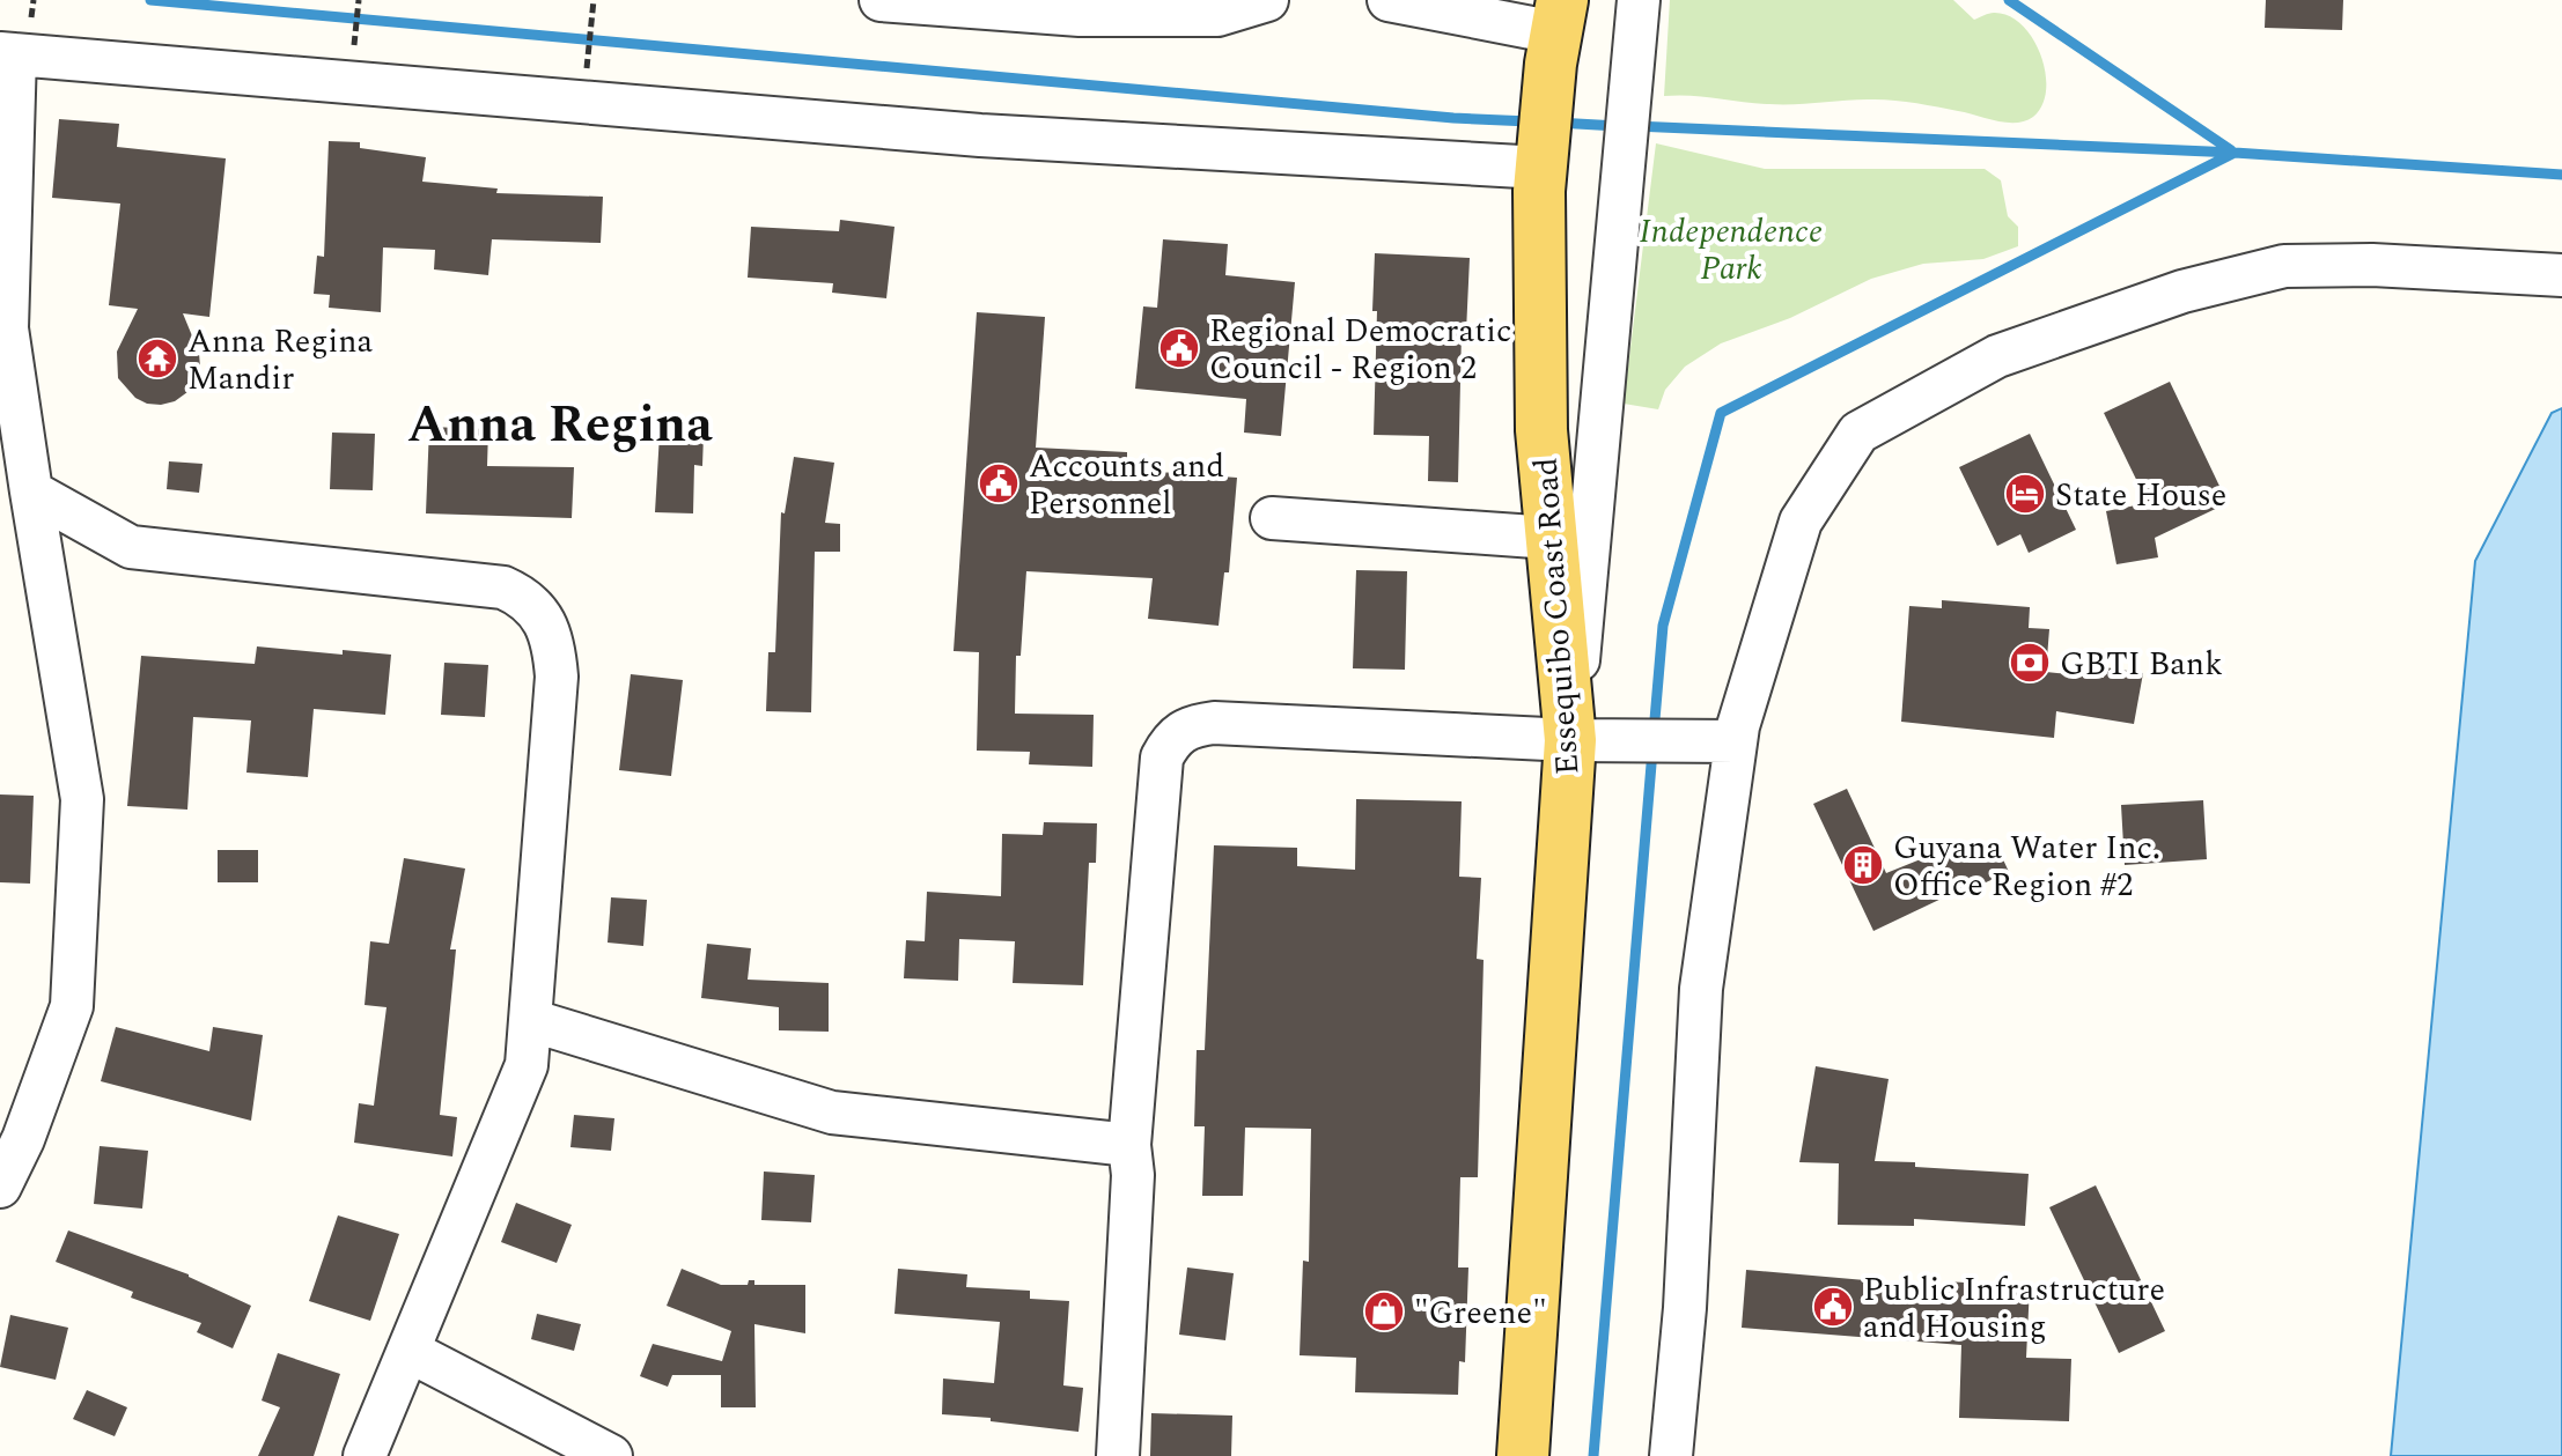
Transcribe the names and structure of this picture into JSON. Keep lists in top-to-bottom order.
{
  "streets": {
    "main road": ["Essequibo Coast Road"]
  },
  "districts": ["Anna Regina"],
  "parks": ["Independence Park"],
  "places": {
    "public building": ["Regional Democratic Council - Region 2", "Accounts and Personnel", "Public Infrastructure and Housing"],
    "temple": ["Anna Regina Mandir"],
    "hotel": ["State House"],
    "bank": ["GBTI Bank"],
    "building": ["Guyana Water Inc. Office Region #2"],
    "shop": ["\"Greene\""]
  }
}
